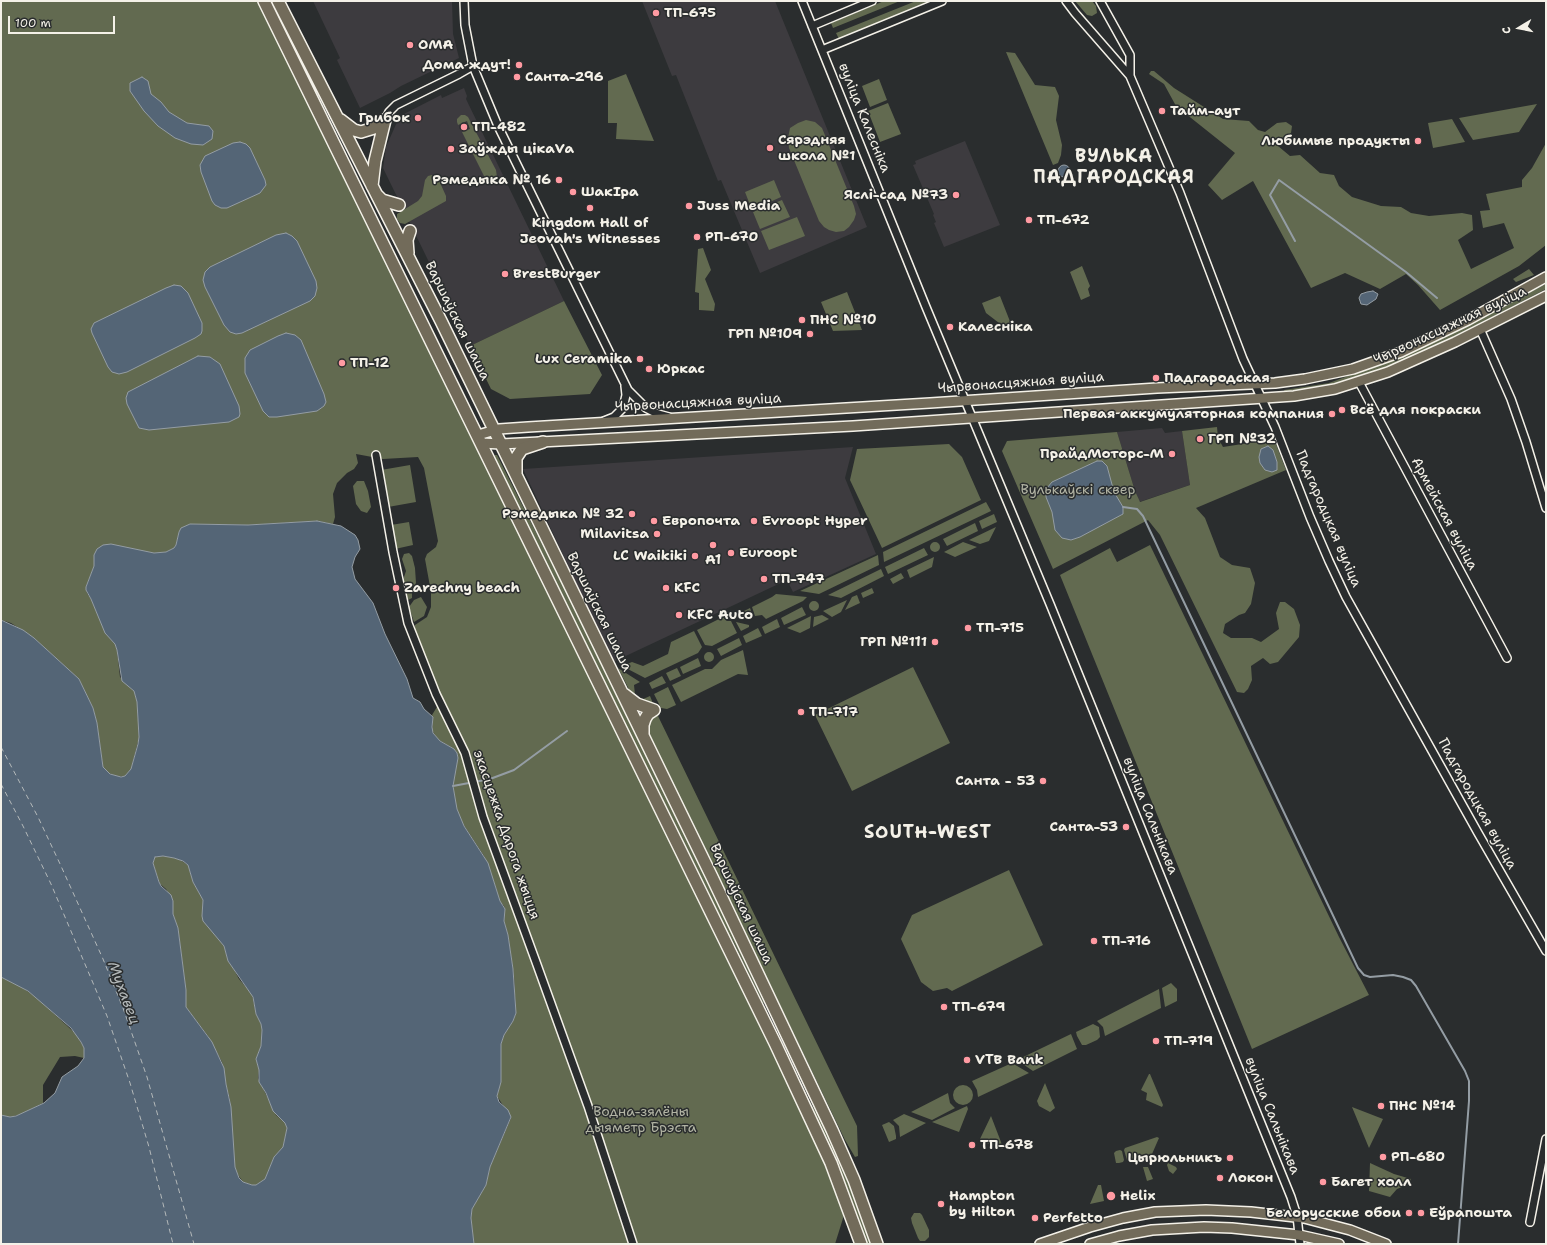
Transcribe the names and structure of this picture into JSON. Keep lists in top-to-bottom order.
{
  "streets": {
    "highway": ["Варшаўская шаша"],
    "main road": ["Чырвонасцяжная вуліца"],
    "street": [
      "вуліца Калесніка",
      "Армейская вуліца",
      "Падгародцкая вуліца",
      "вуліца Сальнікава",
      "экасцежка Дарога жыцця"
    ]
  },
  "crossings": [
    ["вуліца Калесніка", "Чырвонасцяжная вуліца"],
    ["вуліца Калесніка", "вуліца Сальнікава"],
    ["Варшаўская шаша", "Чырвонасцяжная вуліца"],
    ["Чырвонасцяжная вуліца", "Армейская вуліца"],
    ["Чырвонасцяжная вуліца", "Падгародцкая вуліца"],
    ["Чырвонасцяжная вуліца", "вуліца Сальнікава"]
  ],
  "districts": ["ВУЛЬКА ПАДГАРОДСКАЯ", "SOUTH-WEST"],
  "water": ["Мухавец"],
  "parks": ["Вулькаўскі сквер", "Водна-зялёны дыяметр Брэста"],
  "places": [
    "ТП-675",
    "ОМА",
    "Дома ждут!",
    "Санта-296",
    "Тайм-аут",
    "Грибок",
    "ТП-482",
    "Любимые продукты",
    "Сярэдняя школа №1",
    "Заўжды цікаVа",
    "Рэмедыка № 16",
    "ШакІра",
    "Яслі-сад №73",
    "Juss Media",
    "Kingdom Hall of Jeovah's Witnesses",
    "ТП-672",
    "РП-670",
    "BrestBurger",
    "ПНС №10",
    "Калесніка",
    "ГРП №109",
    "Lux Ceramika",
    "ТП-12",
    "Юркас",
    "Падгародская",
    "Всё для покраски",
    "Первая аккумуляторная компания",
    "ГРП №32",
    "ПрайдМоторс-М",
    "Рэмедыка № 32",
    "Европочта",
    "Evroopt Hyper",
    "Milavitsa",
    "A1",
    "Euroopt",
    "LC Waikiki",
    "ТП-747",
    "Zarechny beach",
    "KFC",
    "KFC Auto",
    "ТП-715",
    "ГРП №111",
    "ТП-717",
    "Санта - 53",
    "Санта-53",
    "ТП-716",
    "ТП-679",
    "ТП-719",
    "VTB Bank",
    "ПНС №14",
    "ТП-678",
    "РП-680",
    "Цырюльникъ",
    "Локон",
    "Багет холл",
    "Helix",
    "Hampton by Hilton",
    "Белорусские обои",
    "Еўрапошта",
    "Perfetto"
  ],
  "scale_bar": "100 m",
  "north": "left"
}
